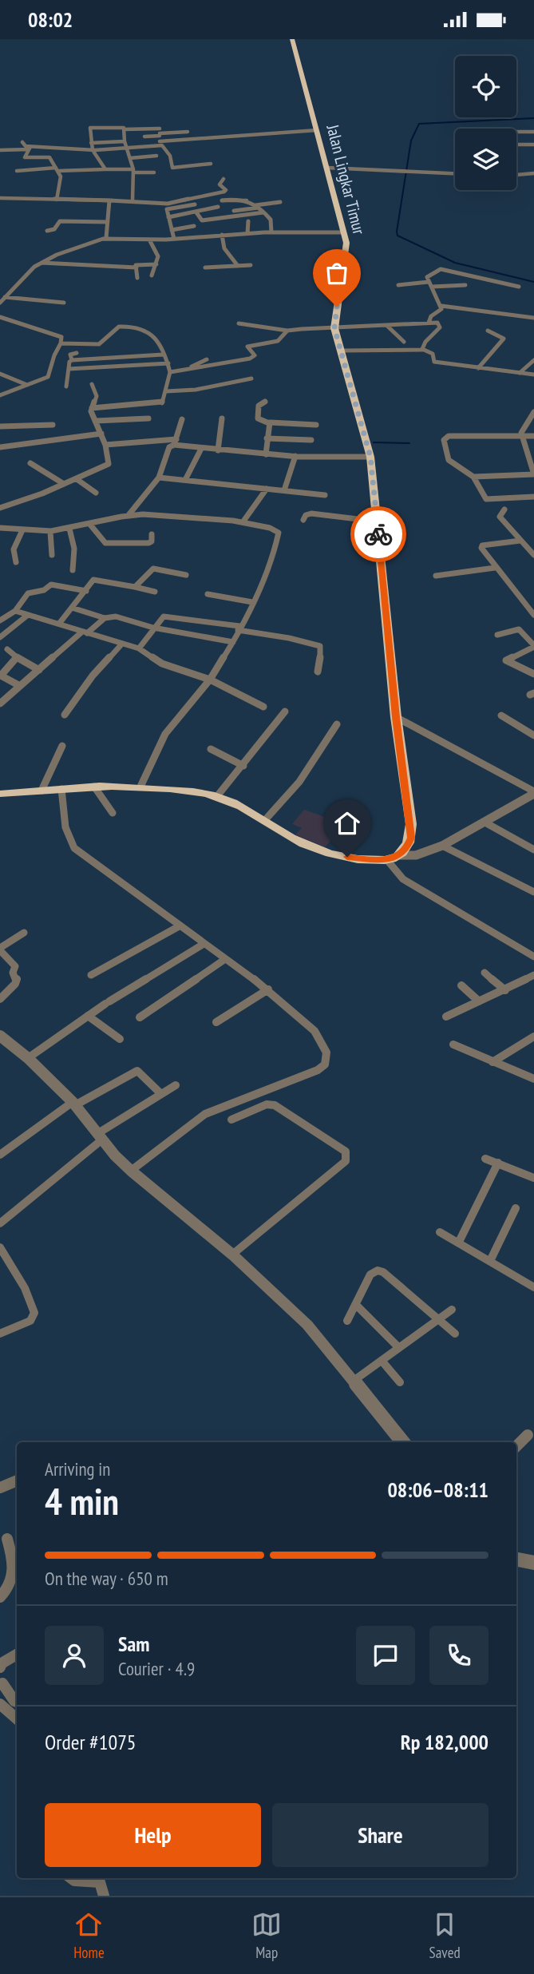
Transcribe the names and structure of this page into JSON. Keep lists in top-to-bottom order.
{
  "streets": {
    "highway": ["Jalan Lingkar Timur"]
  },
  "page": {
    "status": "08:02",
    "heading": ["4 min", "Arriving in", "08:06–08:11"],
    "panel": [
      "Sam",
      "Courier · 4.9",
      "Order #1075",
      "Rp 182,000"
    ],
    "bar": "On the way · 650 m",
    "buttons": ["Help", "Share"],
    "tabs": ["Home", "Map", "Saved"]
  }
}
